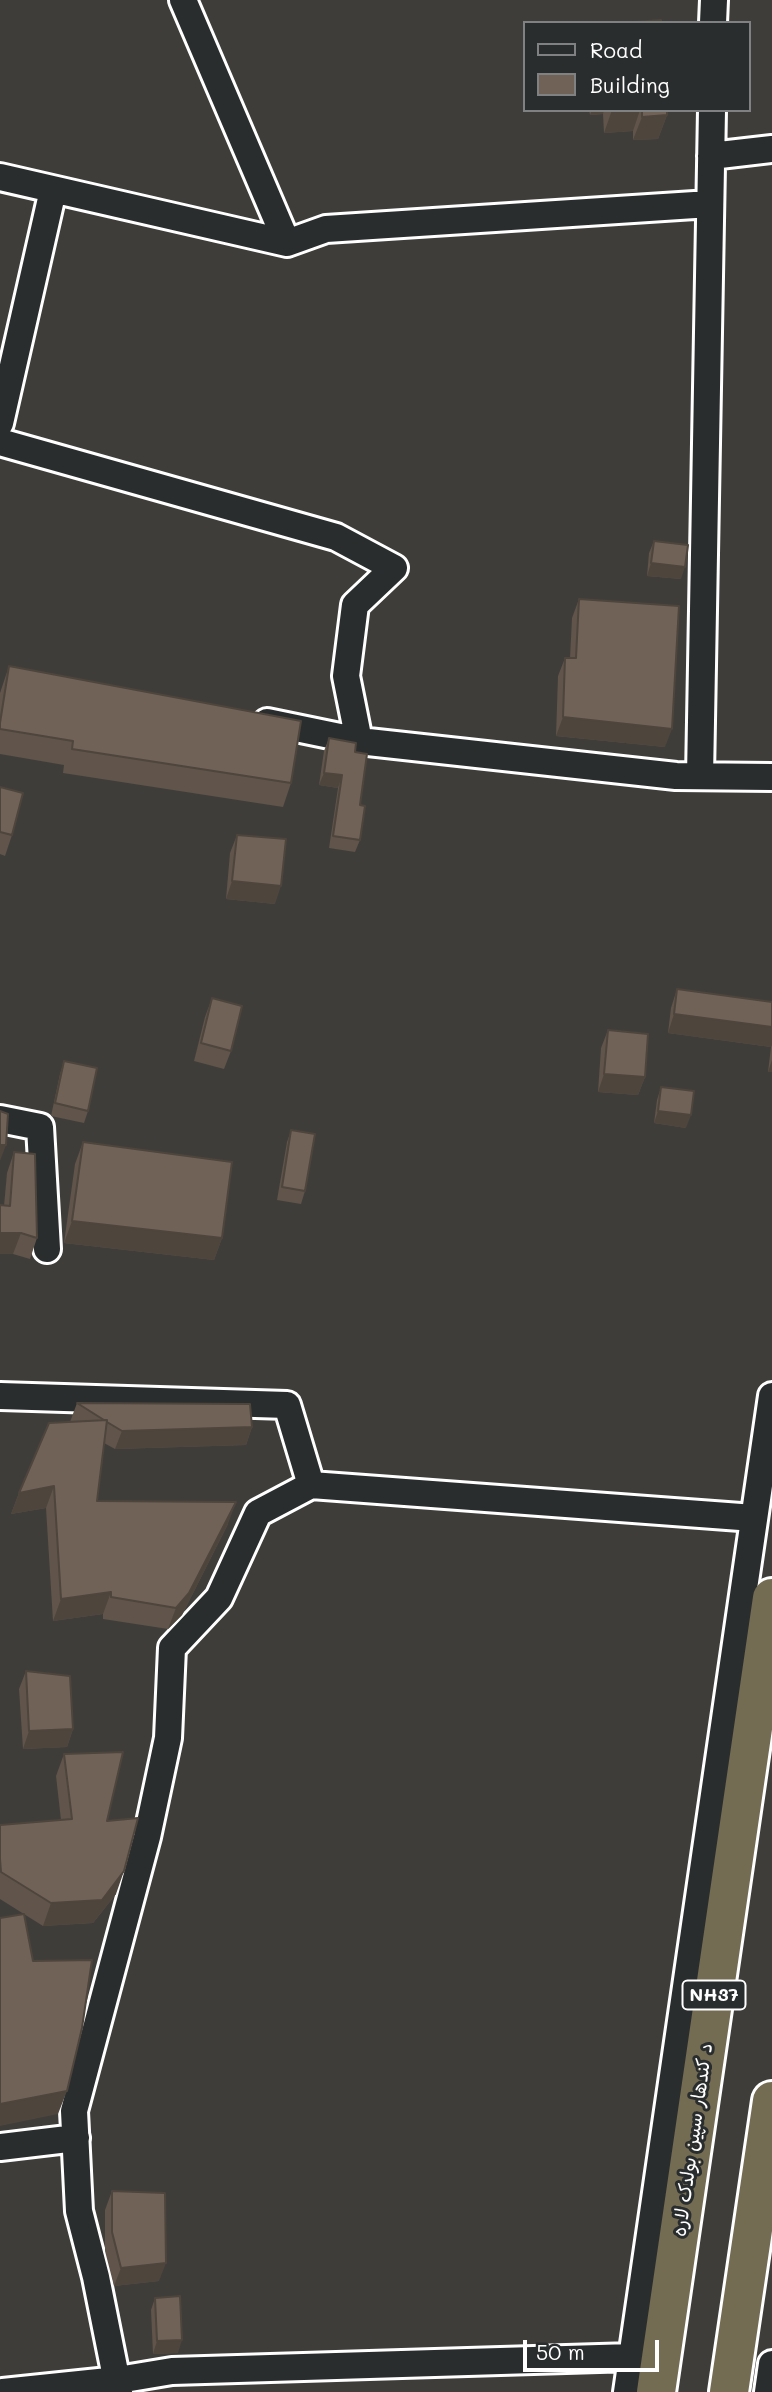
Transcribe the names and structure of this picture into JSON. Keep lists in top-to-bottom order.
{
  "streets": {
    "highway": ["NH37", "د کندهار سپین بولدک لاره"]
  },
  "legend": ["Road", "Building"],
  "scale_bar": "50 m"
}
